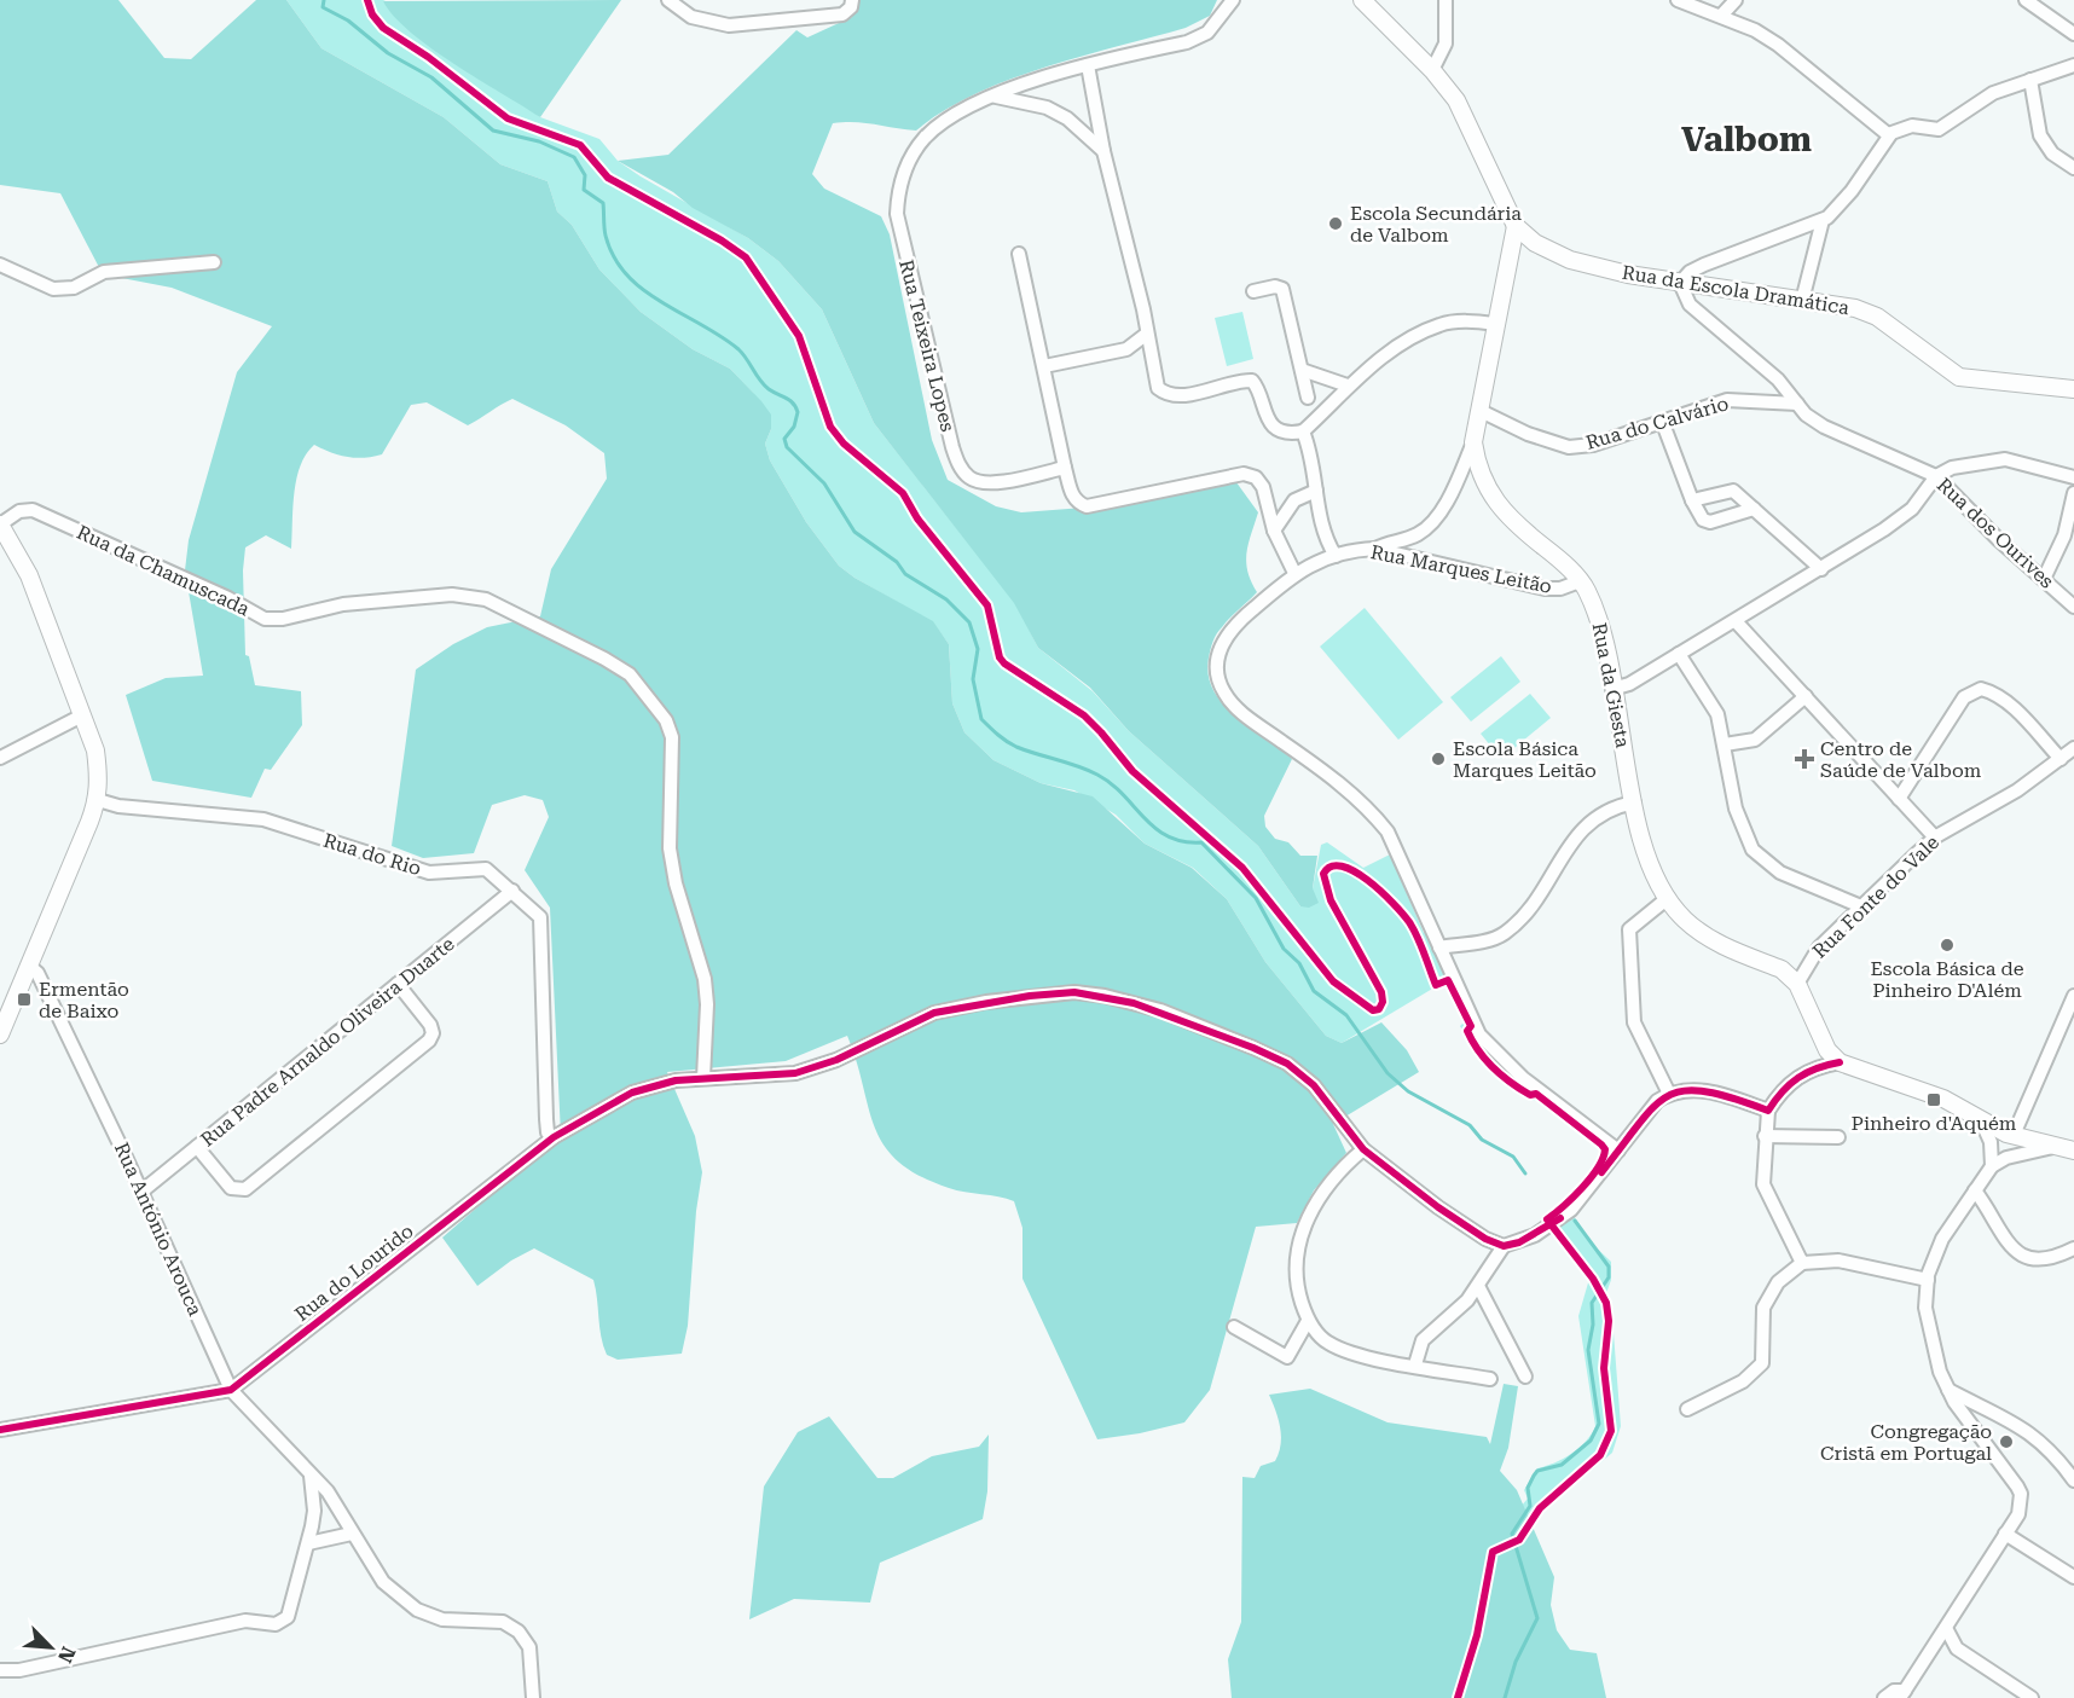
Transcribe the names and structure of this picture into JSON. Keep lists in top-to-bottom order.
{
  "streets": {
    "street": [
      "Rua da Escola Dramática",
      "Rua Teixeira Lopes",
      "Rua do Calvário",
      "Rua dos Ourives",
      "Rua Marques Leitão",
      "Rua da Chamuscada",
      "Rua da Giesta",
      "Rua do Rio",
      "Rua Fonte do Vale",
      "Rua Padre Arnaldo Oliveira Duarte",
      "Rua António Arouca",
      "Rua do Lourido"
    ]
  },
  "crossings": [
    ["Rua da Escola Dramática", "Rua dos Ourives"],
    ["Rua da Escola Dramática", "Rua da Giesta"],
    ["Rua do Calvário", "Rua dos Ourives"],
    ["Rua do Calvário", "Rua da Giesta"],
    ["Rua Marques Leitão", "Rua da Giesta"],
    ["Rua da Chamuscada", "Rua do Lourido"],
    ["Rua da Giesta", "Rua Fonte do Vale"],
    ["Rua do Rio", "Rua Padre Arnaldo Oliveira Duarte"],
    ["Rua do Rio", "Rua do Lourido"],
    ["Rua Padre Arnaldo Oliveira Duarte", "Rua António Arouca"],
    ["Rua António Arouca", "Rua do Lourido"]
  ],
  "districts": ["Valbom"],
  "places": {
    "other": [
      "Escola Secundária de Valbom",
      "Escola Básica Marques Leitão",
      "Escola Básica de Pinheiro D'Além",
      "Congregação Cristã em Portugal"
    ],
    "health": ["Centro de Saúde de Valbom"],
    "transit": ["Ermentão de Baixo", "Pinheiro d'Aquém"]
  },
  "north": "bottom right"
}
